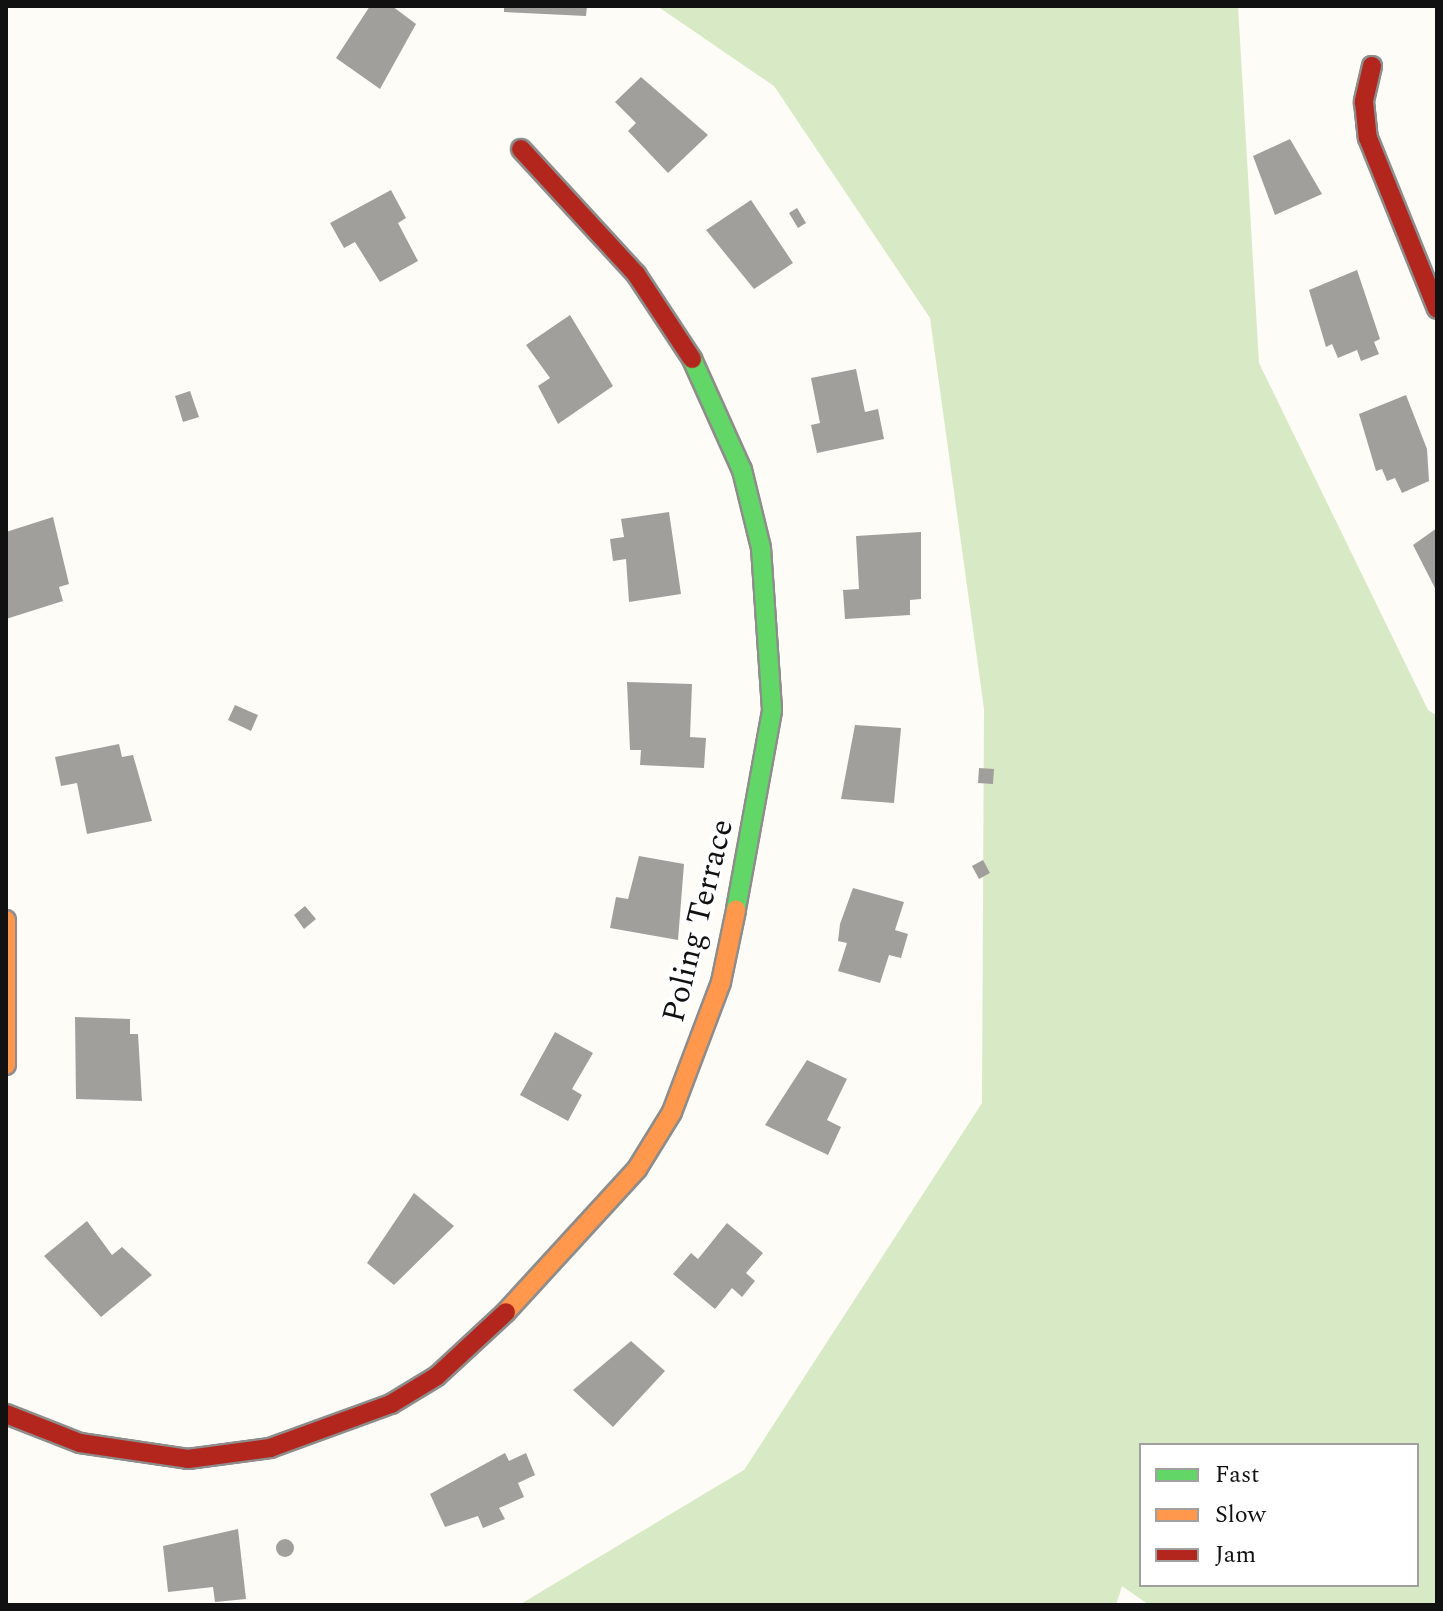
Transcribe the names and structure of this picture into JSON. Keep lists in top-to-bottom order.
{
  "streets": {
    "street": ["Poling Terrace"]
  },
  "legend": ["Fast", "Slow", "Jam"]
}
